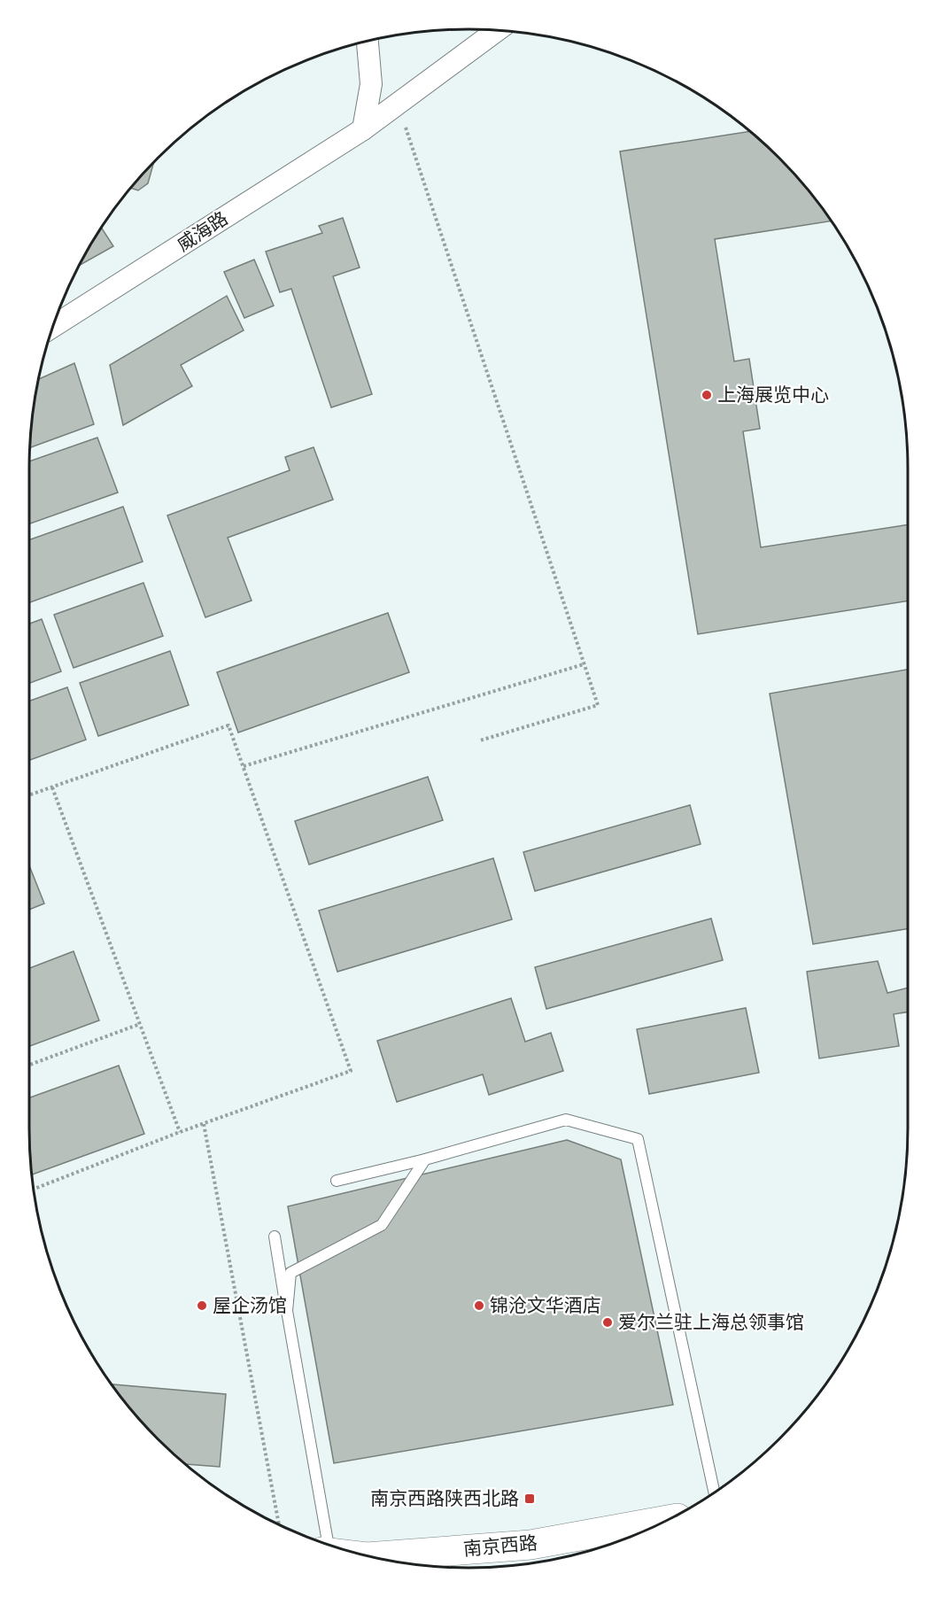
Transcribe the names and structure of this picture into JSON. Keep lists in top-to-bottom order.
{
  "streets": {
    "main road": ["南京西路"],
    "street": ["威海路"]
  },
  "places": {
    "other": [
      "上海展览中心",
      "屋企汤馆",
      "锦沧文华酒店",
      "爱尔兰驻上海总领事馆"
    ],
    "transit": ["南京西路陕西北路"]
  }
}
